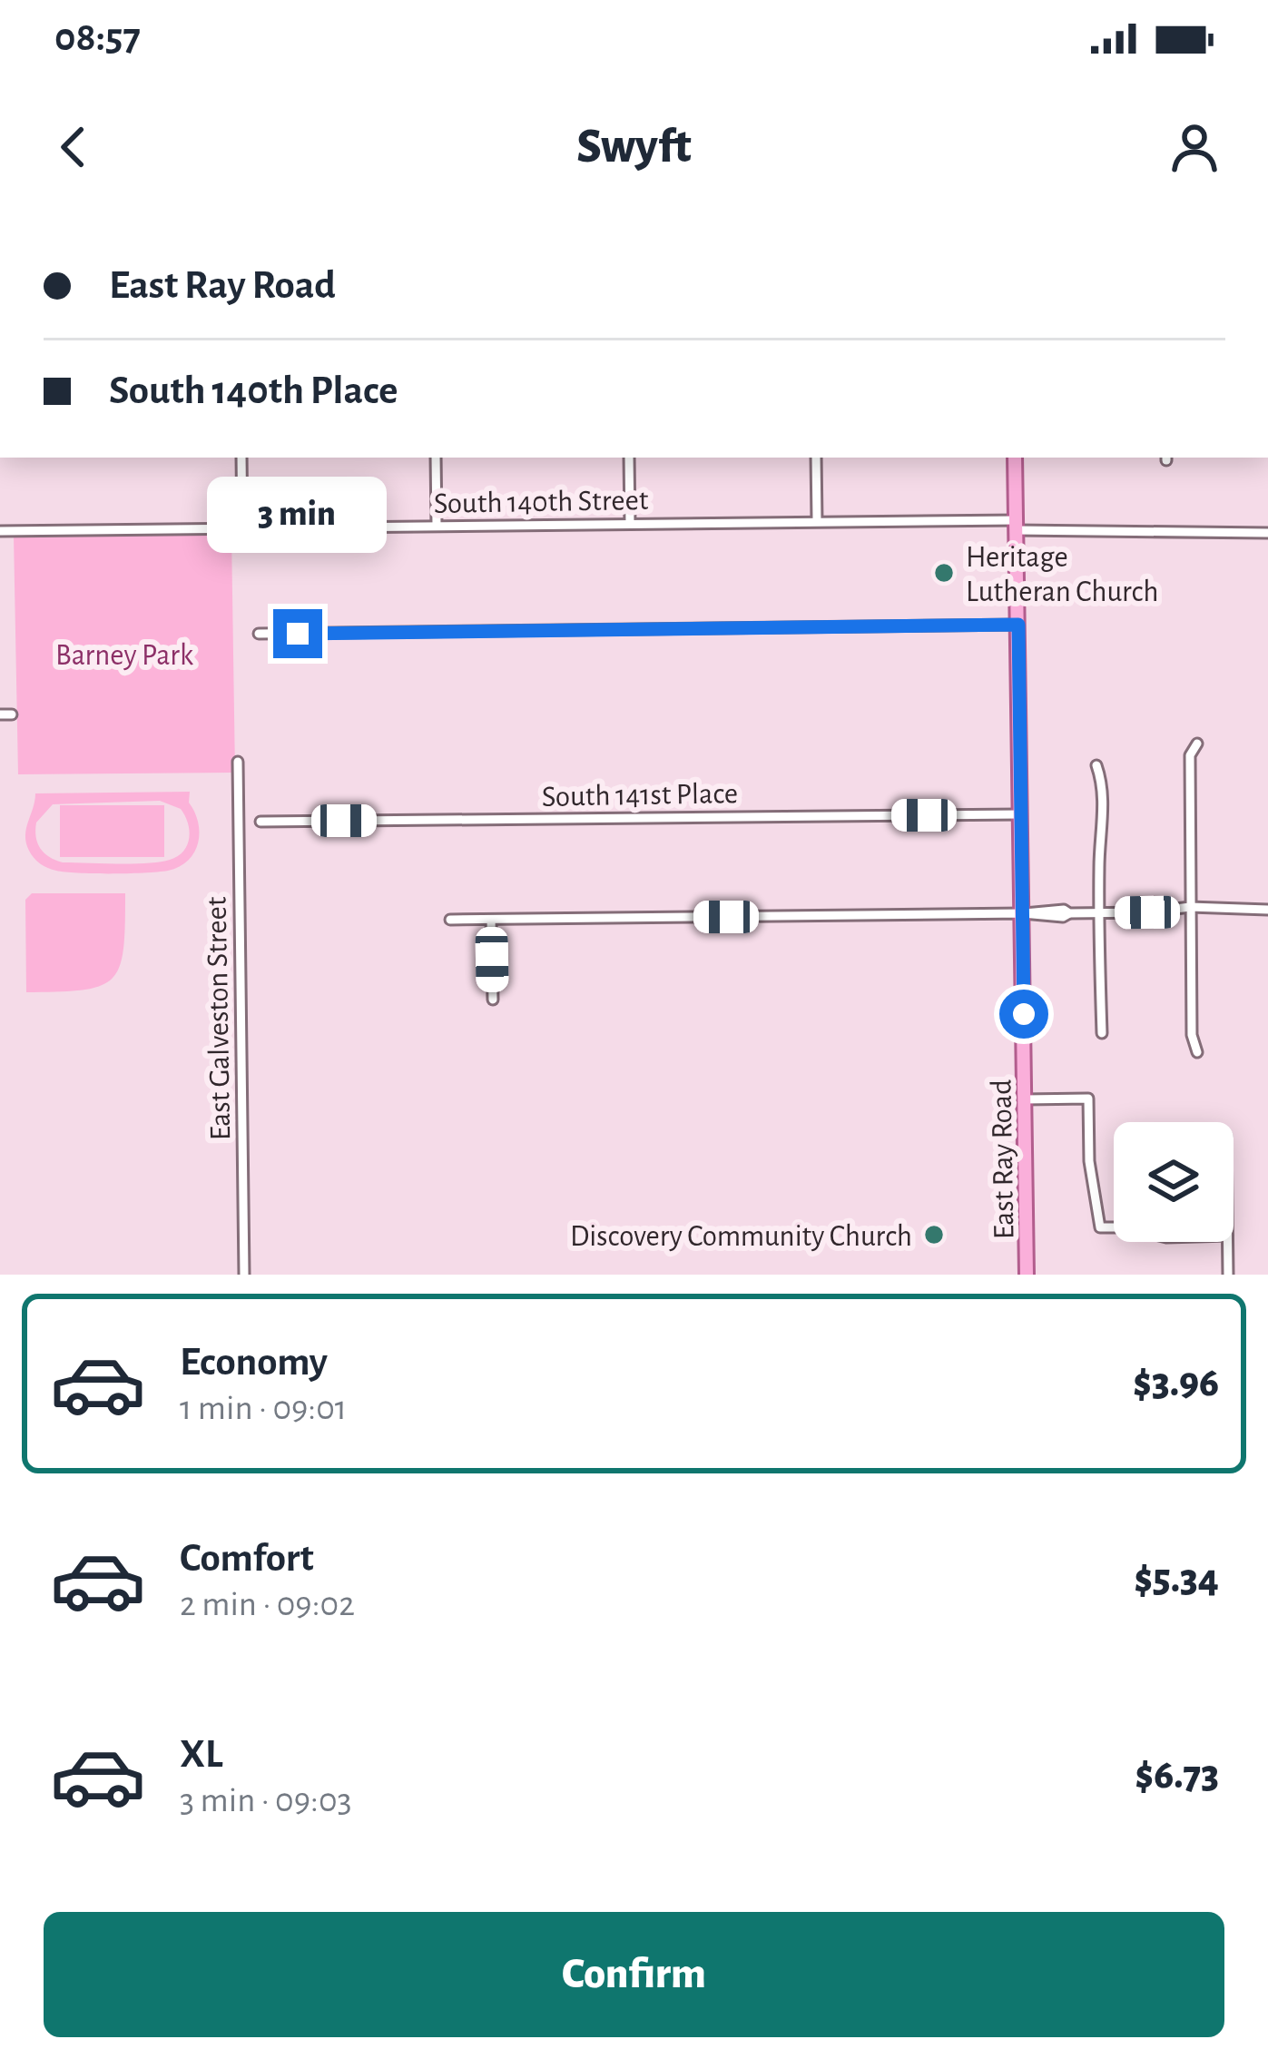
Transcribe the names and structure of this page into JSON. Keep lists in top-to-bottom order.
{
  "streets": {
    "main road": ["East Ray Road"],
    "street": ["South 140th Street", "South 141st Place", "East Galveston Street"]
  },
  "crossings": [
    ["South 140th Street", "East Ray Road"],
    ["South 141st Place", "East Ray Road"]
  ],
  "parks": ["Barney Park"],
  "places": ["Heritage Lutheran Church", "Discovery Community Church"],
  "page": {
    "status": "08:57",
    "header": "Swyft",
    "banner": ["East Ray Road", "South 140th Place"],
    "bubble": "3 min",
    "list": [
      {
        "name": "Economy",
        "note": "1 min · 09:01",
        "value": "$3.96"
      },
      {
        "name": "Comfort",
        "note": "2 min · 09:02",
        "value": "$5.34"
      },
      {
        "name": "XL",
        "note": "3 min · 09:03",
        "value": "$6.73"
      }
    ],
    "buttons": "Confirm"
  }
}
